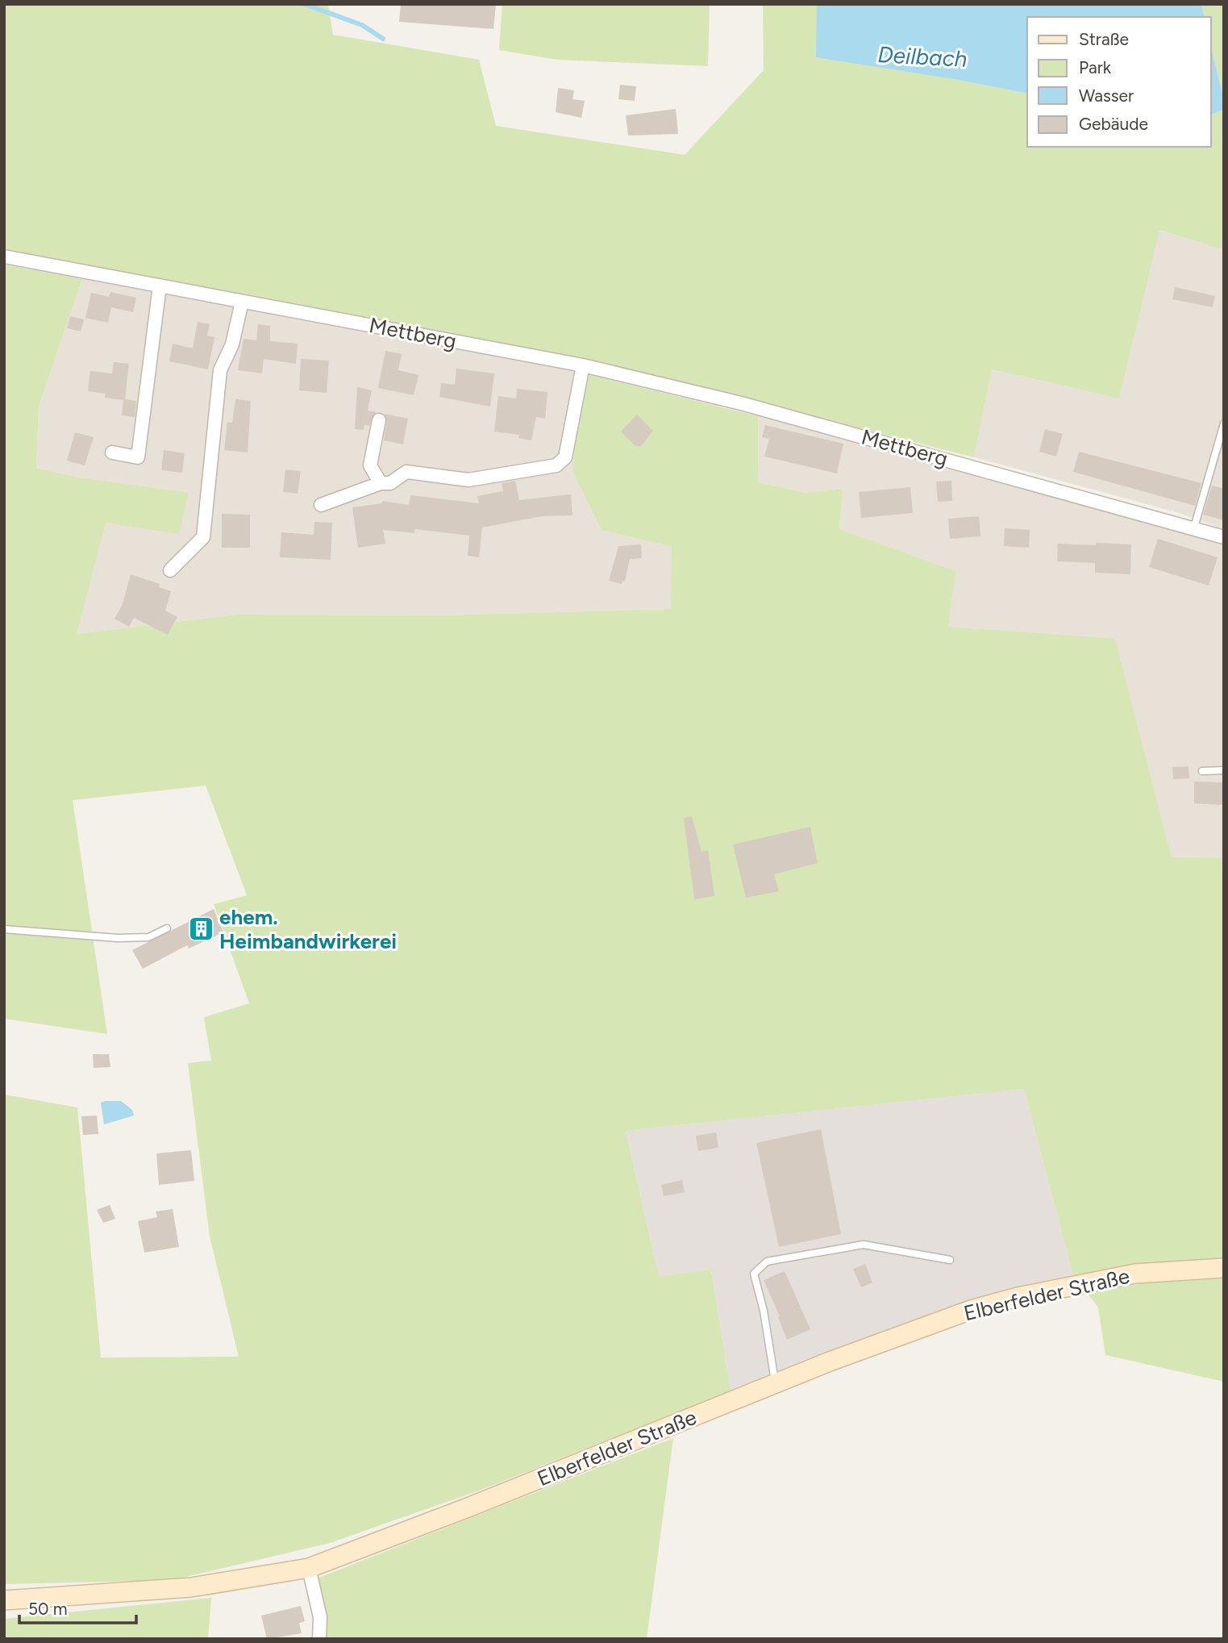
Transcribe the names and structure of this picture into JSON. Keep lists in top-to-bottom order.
{
  "streets": {
    "main road": ["Elberfelder Straße"],
    "street": ["Mettberg"]
  },
  "water": ["Deilbach"],
  "places": {
    "building": ["ehem. Heimbandwirkerei"]
  },
  "legend": [
    "Straße",
    "Park",
    "Wasser",
    "Gebäude"
  ],
  "scale_bar": "50 m"
}
